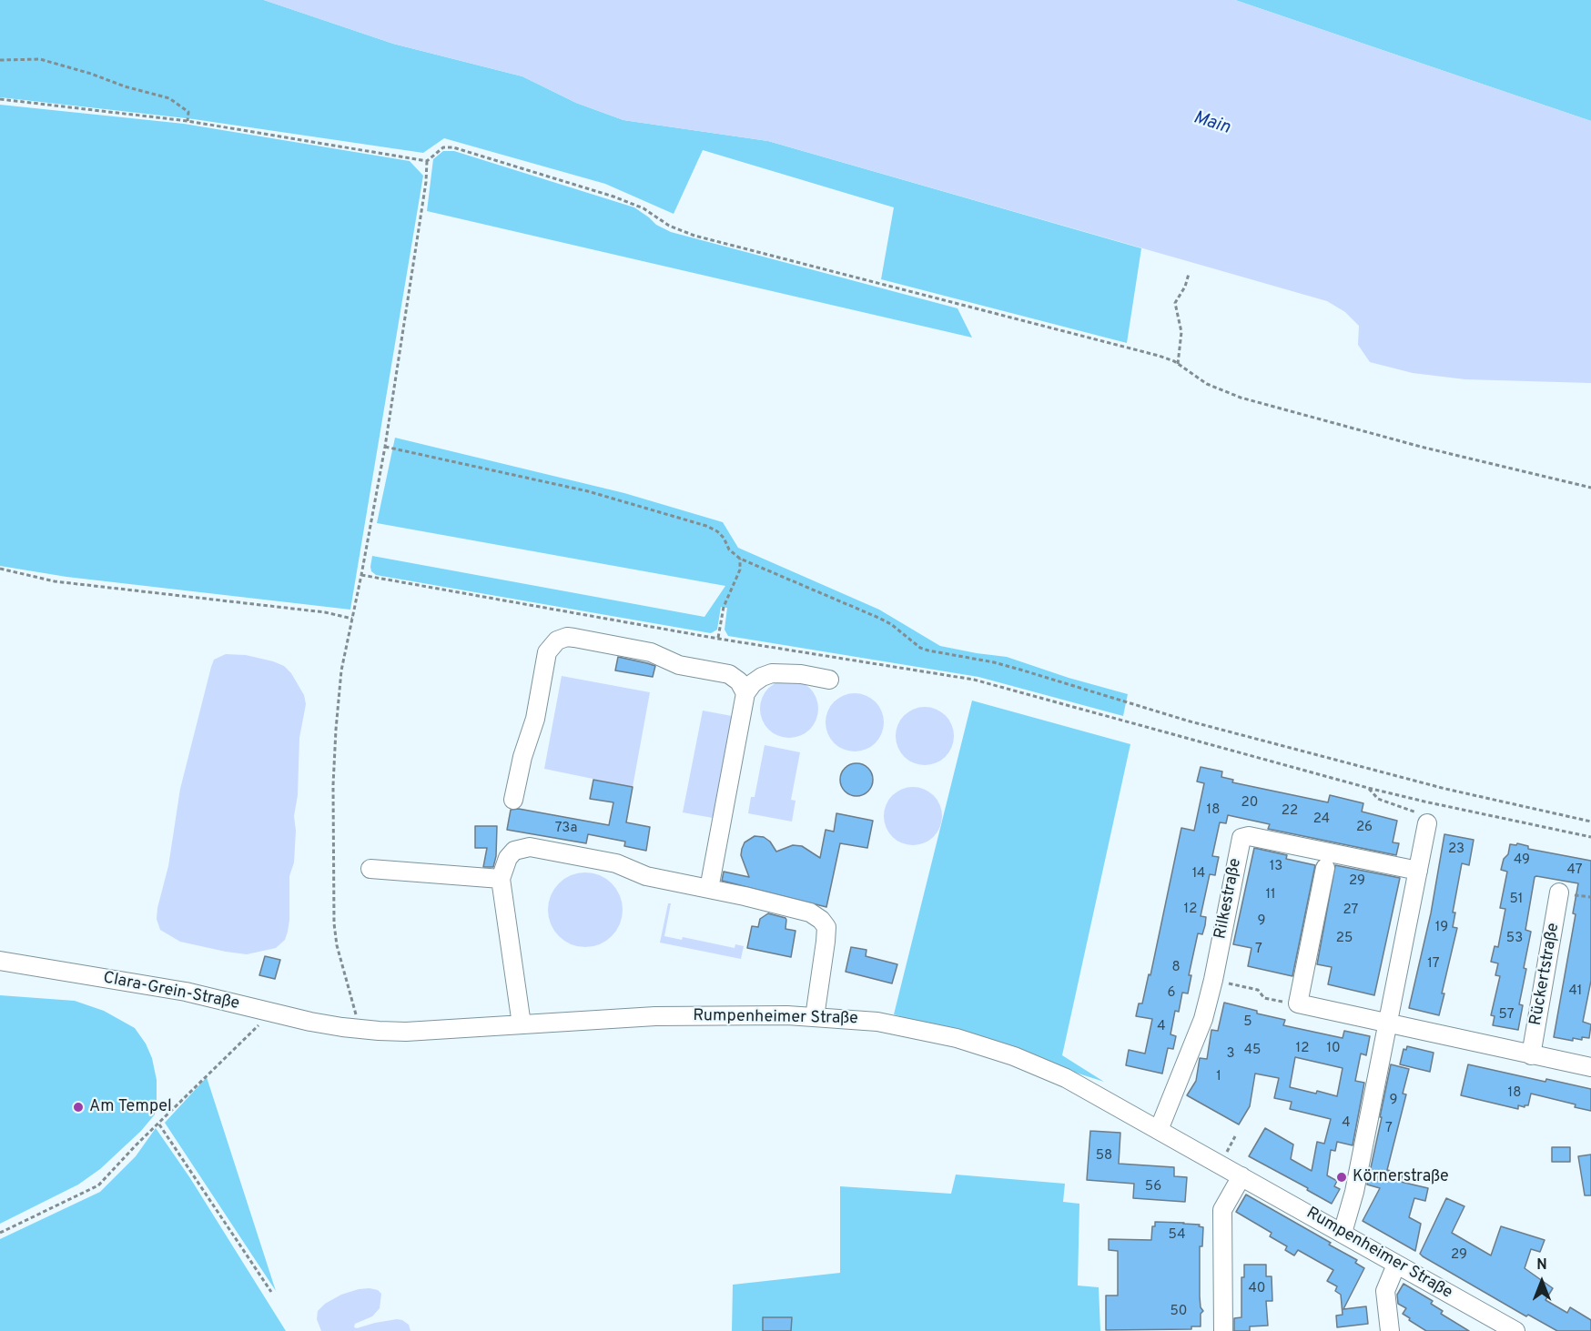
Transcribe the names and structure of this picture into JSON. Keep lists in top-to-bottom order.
{
  "streets": {
    "street": [
      "Rilkestraße",
      "Rückertstraße",
      "Clara-Grein-Straße",
      "Rumpenheimer Straße"
    ]
  },
  "crossings": [
    ["Rilkestraße", "Rumpenheimer Straße"],
    ["Clara-Grein-Straße", "Rumpenheimer Straße"]
  ],
  "water": ["Main"],
  "places": ["Am Tempel", "Körnerstraße"],
  "house_numbers": [
    "20",
    "18",
    "22",
    "24",
    "26",
    "73a",
    "23",
    "49",
    "13",
    "47",
    "14",
    "29",
    "11",
    "51",
    "12",
    "27",
    "9",
    "19",
    "25",
    "53",
    "7",
    "17",
    "8",
    "41",
    "6",
    "57",
    "5",
    "4",
    "12",
    "10",
    "45",
    "3",
    "1",
    "18",
    "9",
    "4",
    "7",
    "58",
    "56",
    "54",
    "29",
    "40",
    "50"
  ],
  "north": "top"
}
